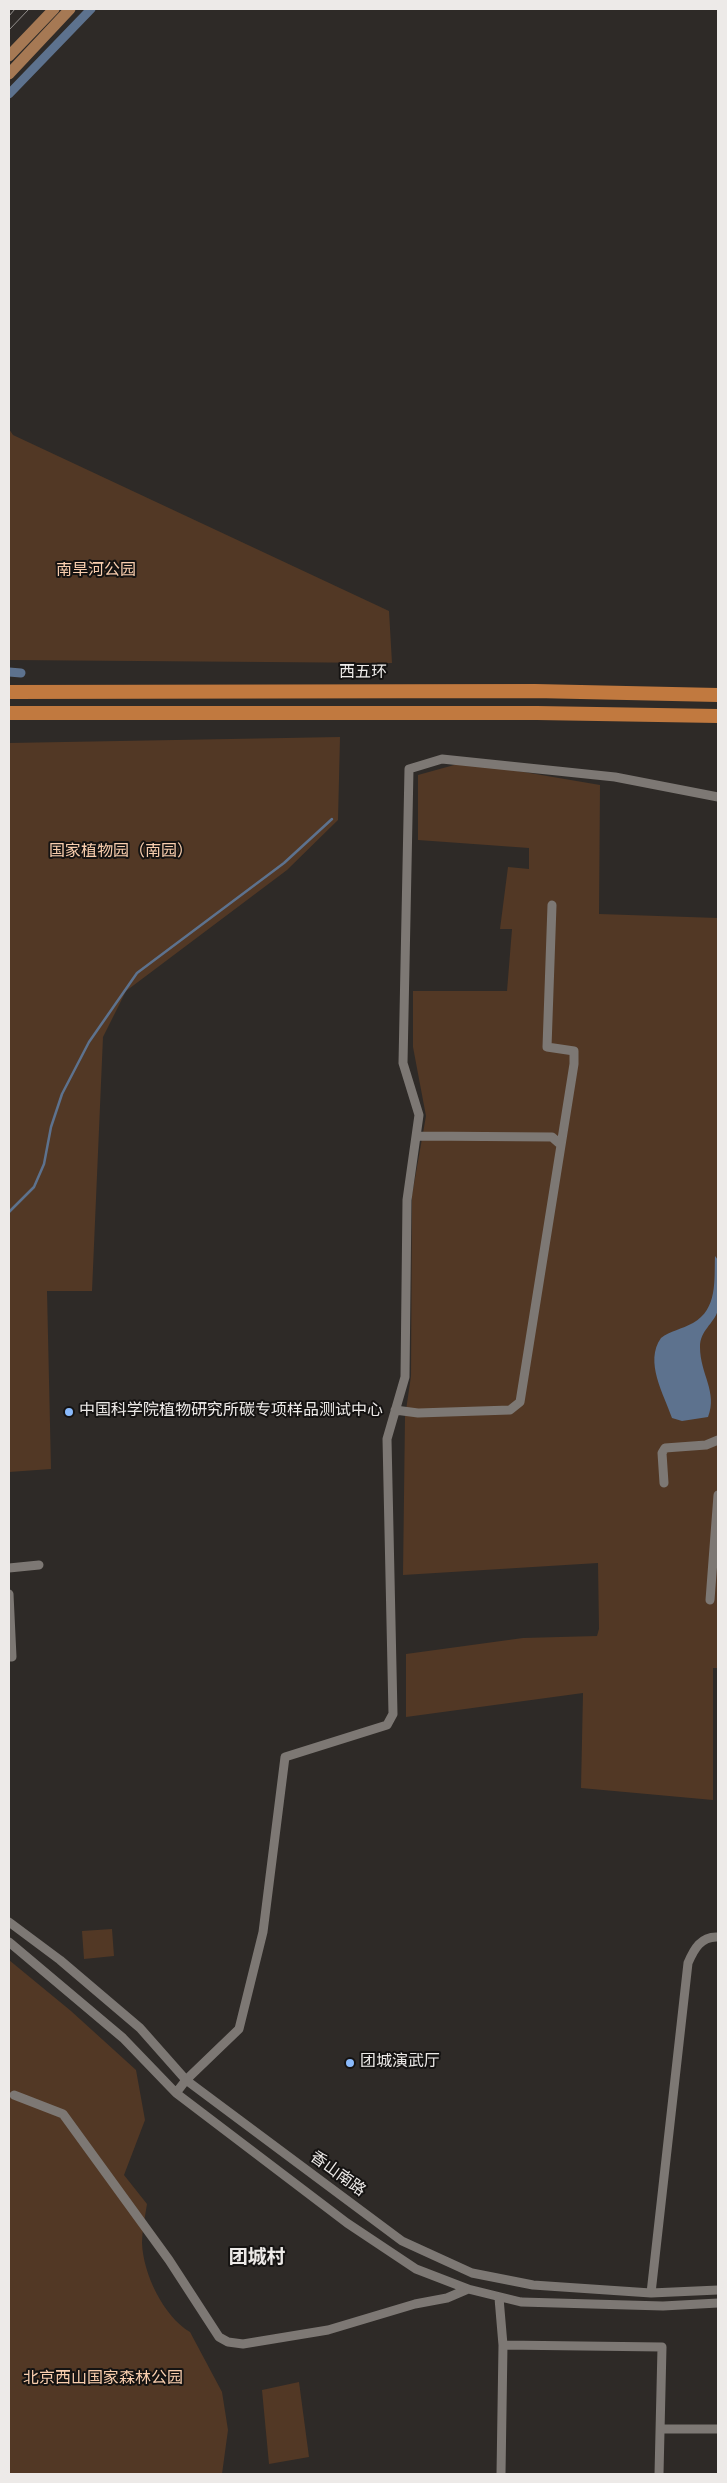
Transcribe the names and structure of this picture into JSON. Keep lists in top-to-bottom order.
{
  "streets": {
    "highway": ["西五环"],
    "street": ["香山南路"]
  },
  "districts": ["团城村"],
  "parks": ["南旱河公园", "国家植物园（南园）", "北京西山国家森林公园"],
  "places": ["中国科学院植物研究所碳专项样品测试中心", "团城演武厅"]
}
